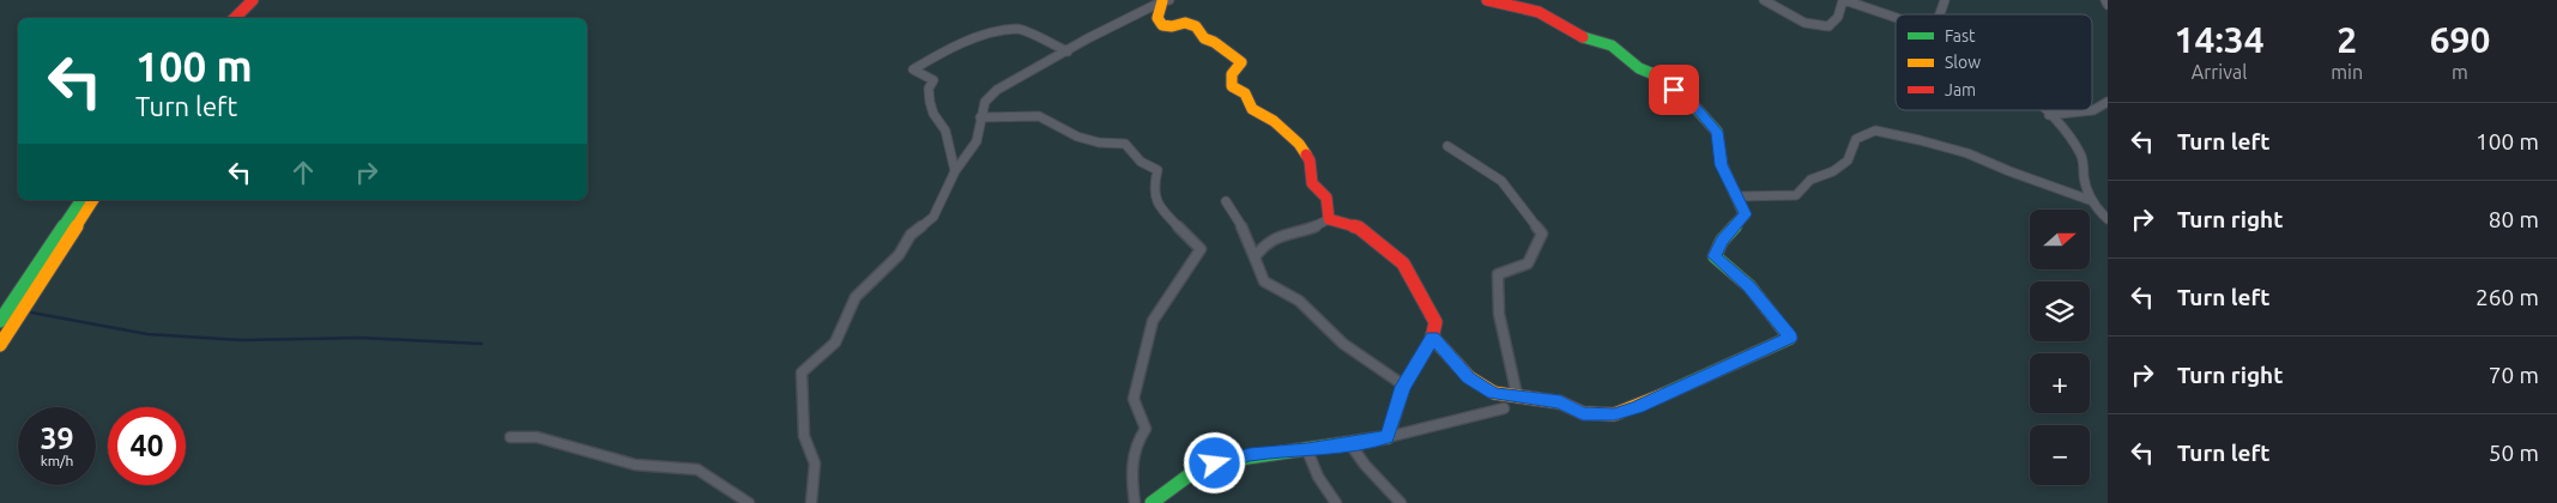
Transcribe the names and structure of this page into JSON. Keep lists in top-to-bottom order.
{
  "legend": ["Fast", "Slow", "Jam"],
  "north": "right",
  "page": {
    "eta": [
      "14:34",
      "Arrival",
      "2",
      "min",
      "690",
      "m"
    ],
    "turn": ["100 m", "Turn left"],
    "list": [
      {
        "name": "Turn left",
        "value": "100 m"
      },
      {
        "name": "Turn right",
        "value": "80 m"
      },
      {
        "name": "Turn left",
        "value": "260 m"
      },
      {
        "name": "Turn right",
        "value": "70 m"
      },
      {
        "name": "Turn left",
        "value": "50 m"
      }
    ],
    "map_buttons": ["+", "−"],
    "speed": "39 km/h",
    "limit": "40"
  }
}
